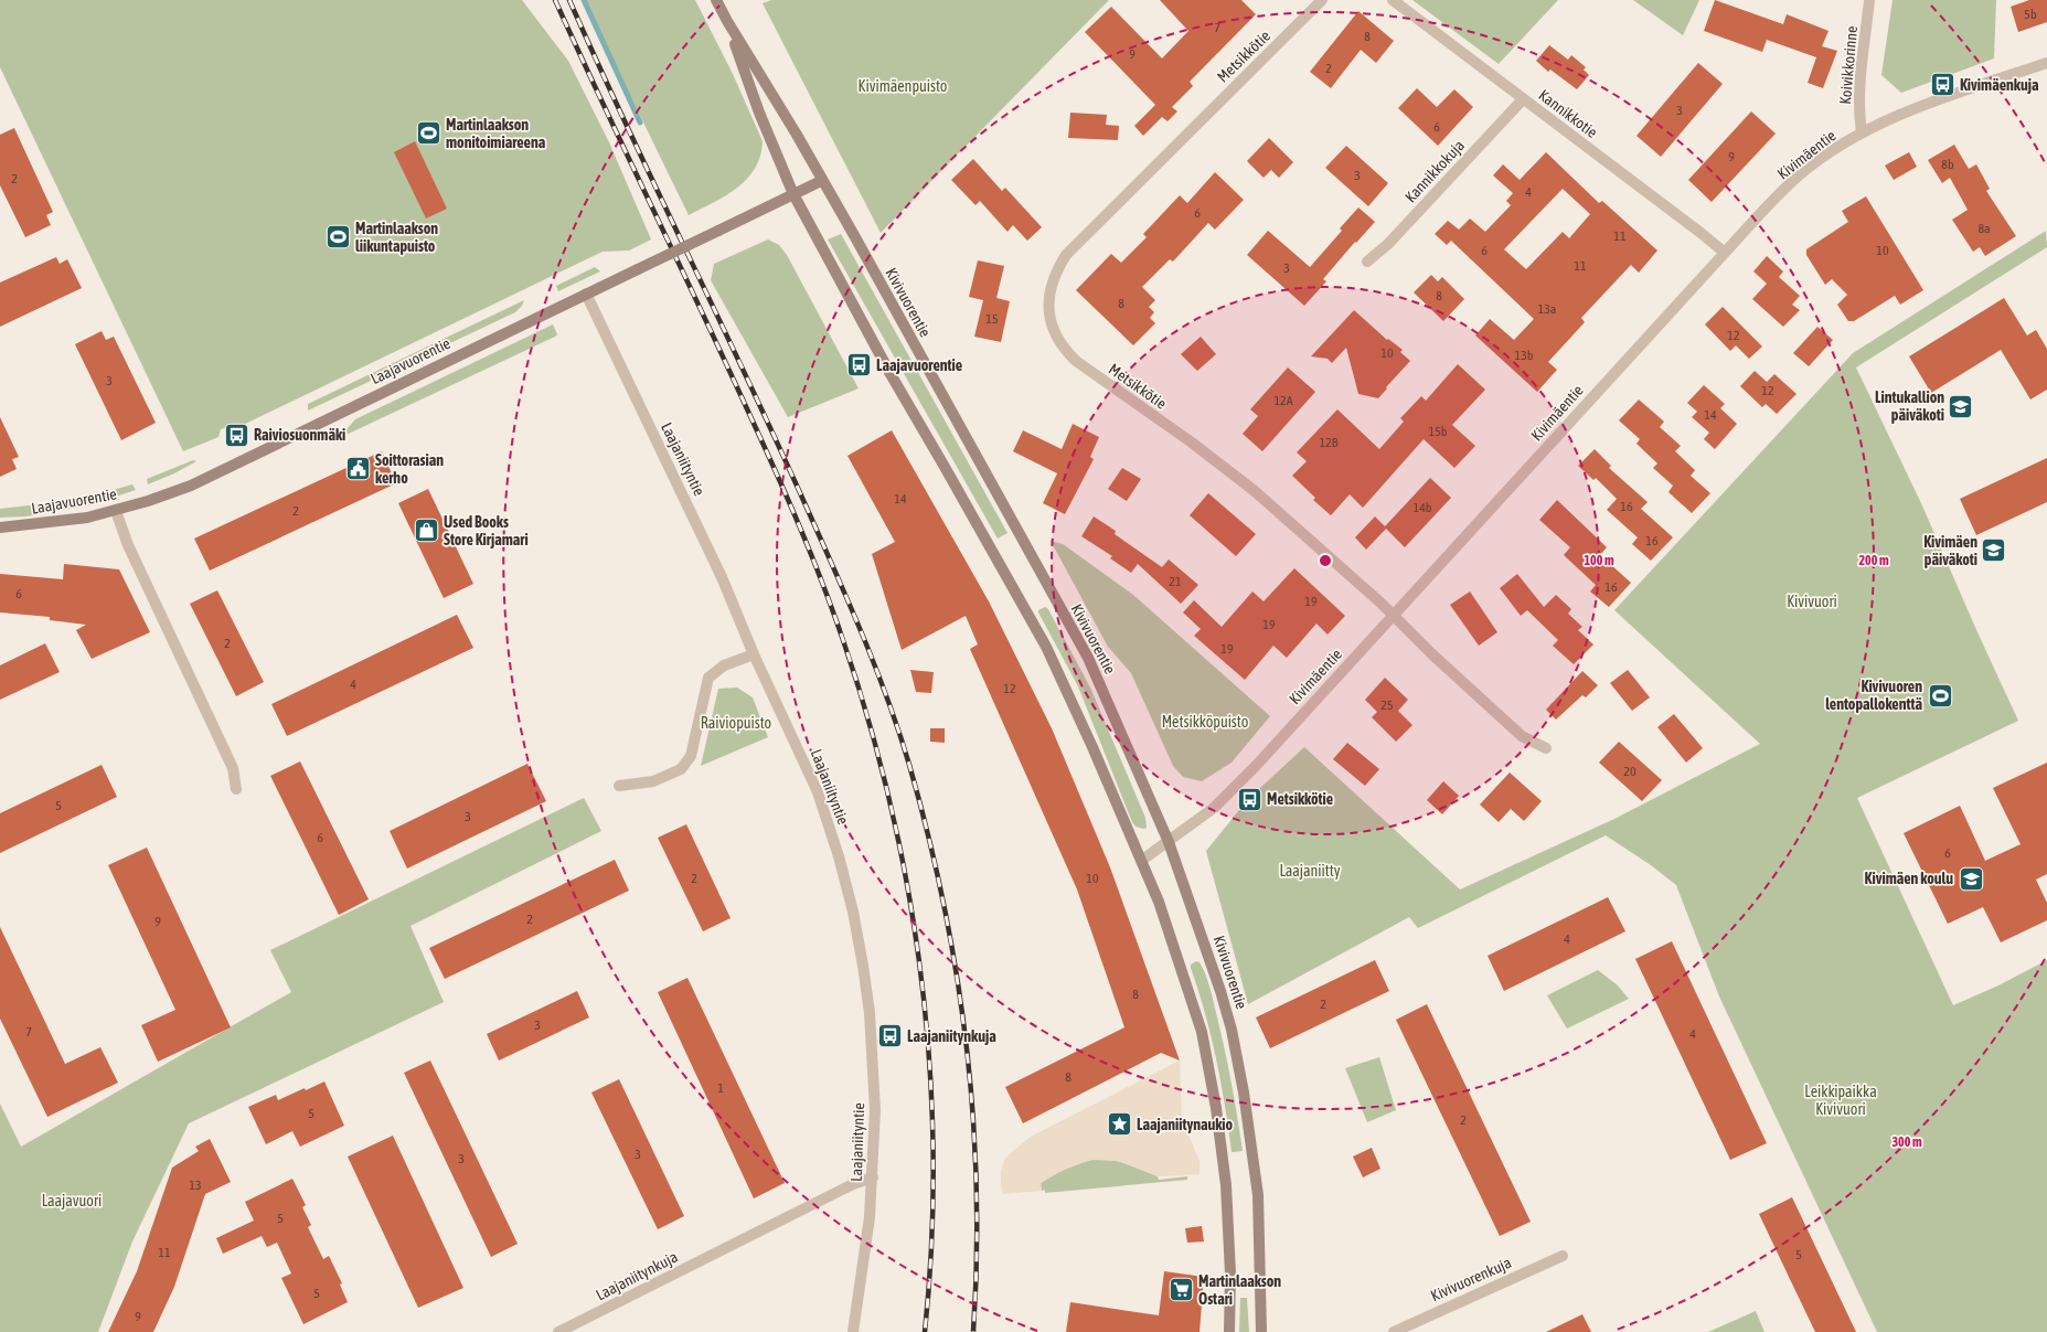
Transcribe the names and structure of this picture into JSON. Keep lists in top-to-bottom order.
{
  "streets": {
    "street": [
      "Metsikkötie",
      "Koivikkorinne",
      "Kannikkotie",
      "Kivimäentie",
      "Kannikkokuja",
      "Kivivuorentie",
      "Laajavuorentie",
      "Laajaniityntie",
      "Laajaniitynkuja",
      "Kivivuorenkuja"
    ]
  },
  "crossings": [
    ["Metsikkötie", "Kivimäentie"],
    ["Koivikkorinne", "Kivimäentie"],
    ["Kannikkotie", "Kivimäentie"],
    ["Kannikkotie", "Kannikkokuja"],
    ["Kivimäentie", "Kivivuorentie"],
    ["Kivivuorentie", "Laajavuorentie"],
    ["Laajavuorentie", "Laajaniityntie"],
    ["Laajaniityntie", "Laajaniitynkuja"]
  ],
  "parks": [
    "Kivimäenpuisto",
    "Kivivuori",
    "Metsikköpuisto",
    "Raiviopuisto",
    "Laajaniitty",
    "Leikkipaikka Kivivuori",
    "Laajavuori"
  ],
  "places": {
    "bus stop": [
      "Kivimäenkuja",
      "Laajavuorentie",
      "Raiviosuonmäki",
      "Metsikkötie",
      "Laajaniitynkuja"
    ],
    "sports": ["Martinlaakson monitoimiareena", "Martinlaakson liikuntapuisto", "Kivivuoren lentopallokenttä"],
    "school or university": ["Lintukallion päiväkoti", "Kivimäen päiväkoti", "Kivimäen koulu"],
    "public building": ["Soittorasian kerho"],
    "shop": ["Used Books Store Kirjamari"],
    "place": ["Laajaniitynaukio"],
    "supermarket": ["Martinlaakson Ostari"]
  },
  "house_numbers": [
    "5b",
    "7",
    "8",
    "9",
    "2",
    "3",
    "6",
    "9",
    "8b",
    "3",
    "2",
    "4",
    "6",
    "8a",
    "11",
    "6",
    "10",
    "11",
    "3",
    "8",
    "8",
    "13a",
    "15",
    "12",
    "10",
    "13b",
    "3",
    "12",
    "12A",
    "14",
    "15b",
    "12B",
    "14",
    "16",
    "14b",
    "2",
    "16",
    "21",
    "16",
    "6",
    "19",
    "19",
    "2",
    "19",
    "4",
    "12",
    "25",
    "20",
    "5",
    "3",
    "6",
    "6",
    "2",
    "10",
    "2",
    "9",
    "4",
    "8",
    "2",
    "3",
    "7",
    "4",
    "8",
    "1",
    "5",
    "2",
    "3",
    "3",
    "13",
    "5",
    "11",
    "5",
    "5",
    "9"
  ],
  "rings": ["100 m", "200 m", "300 m"]
}
